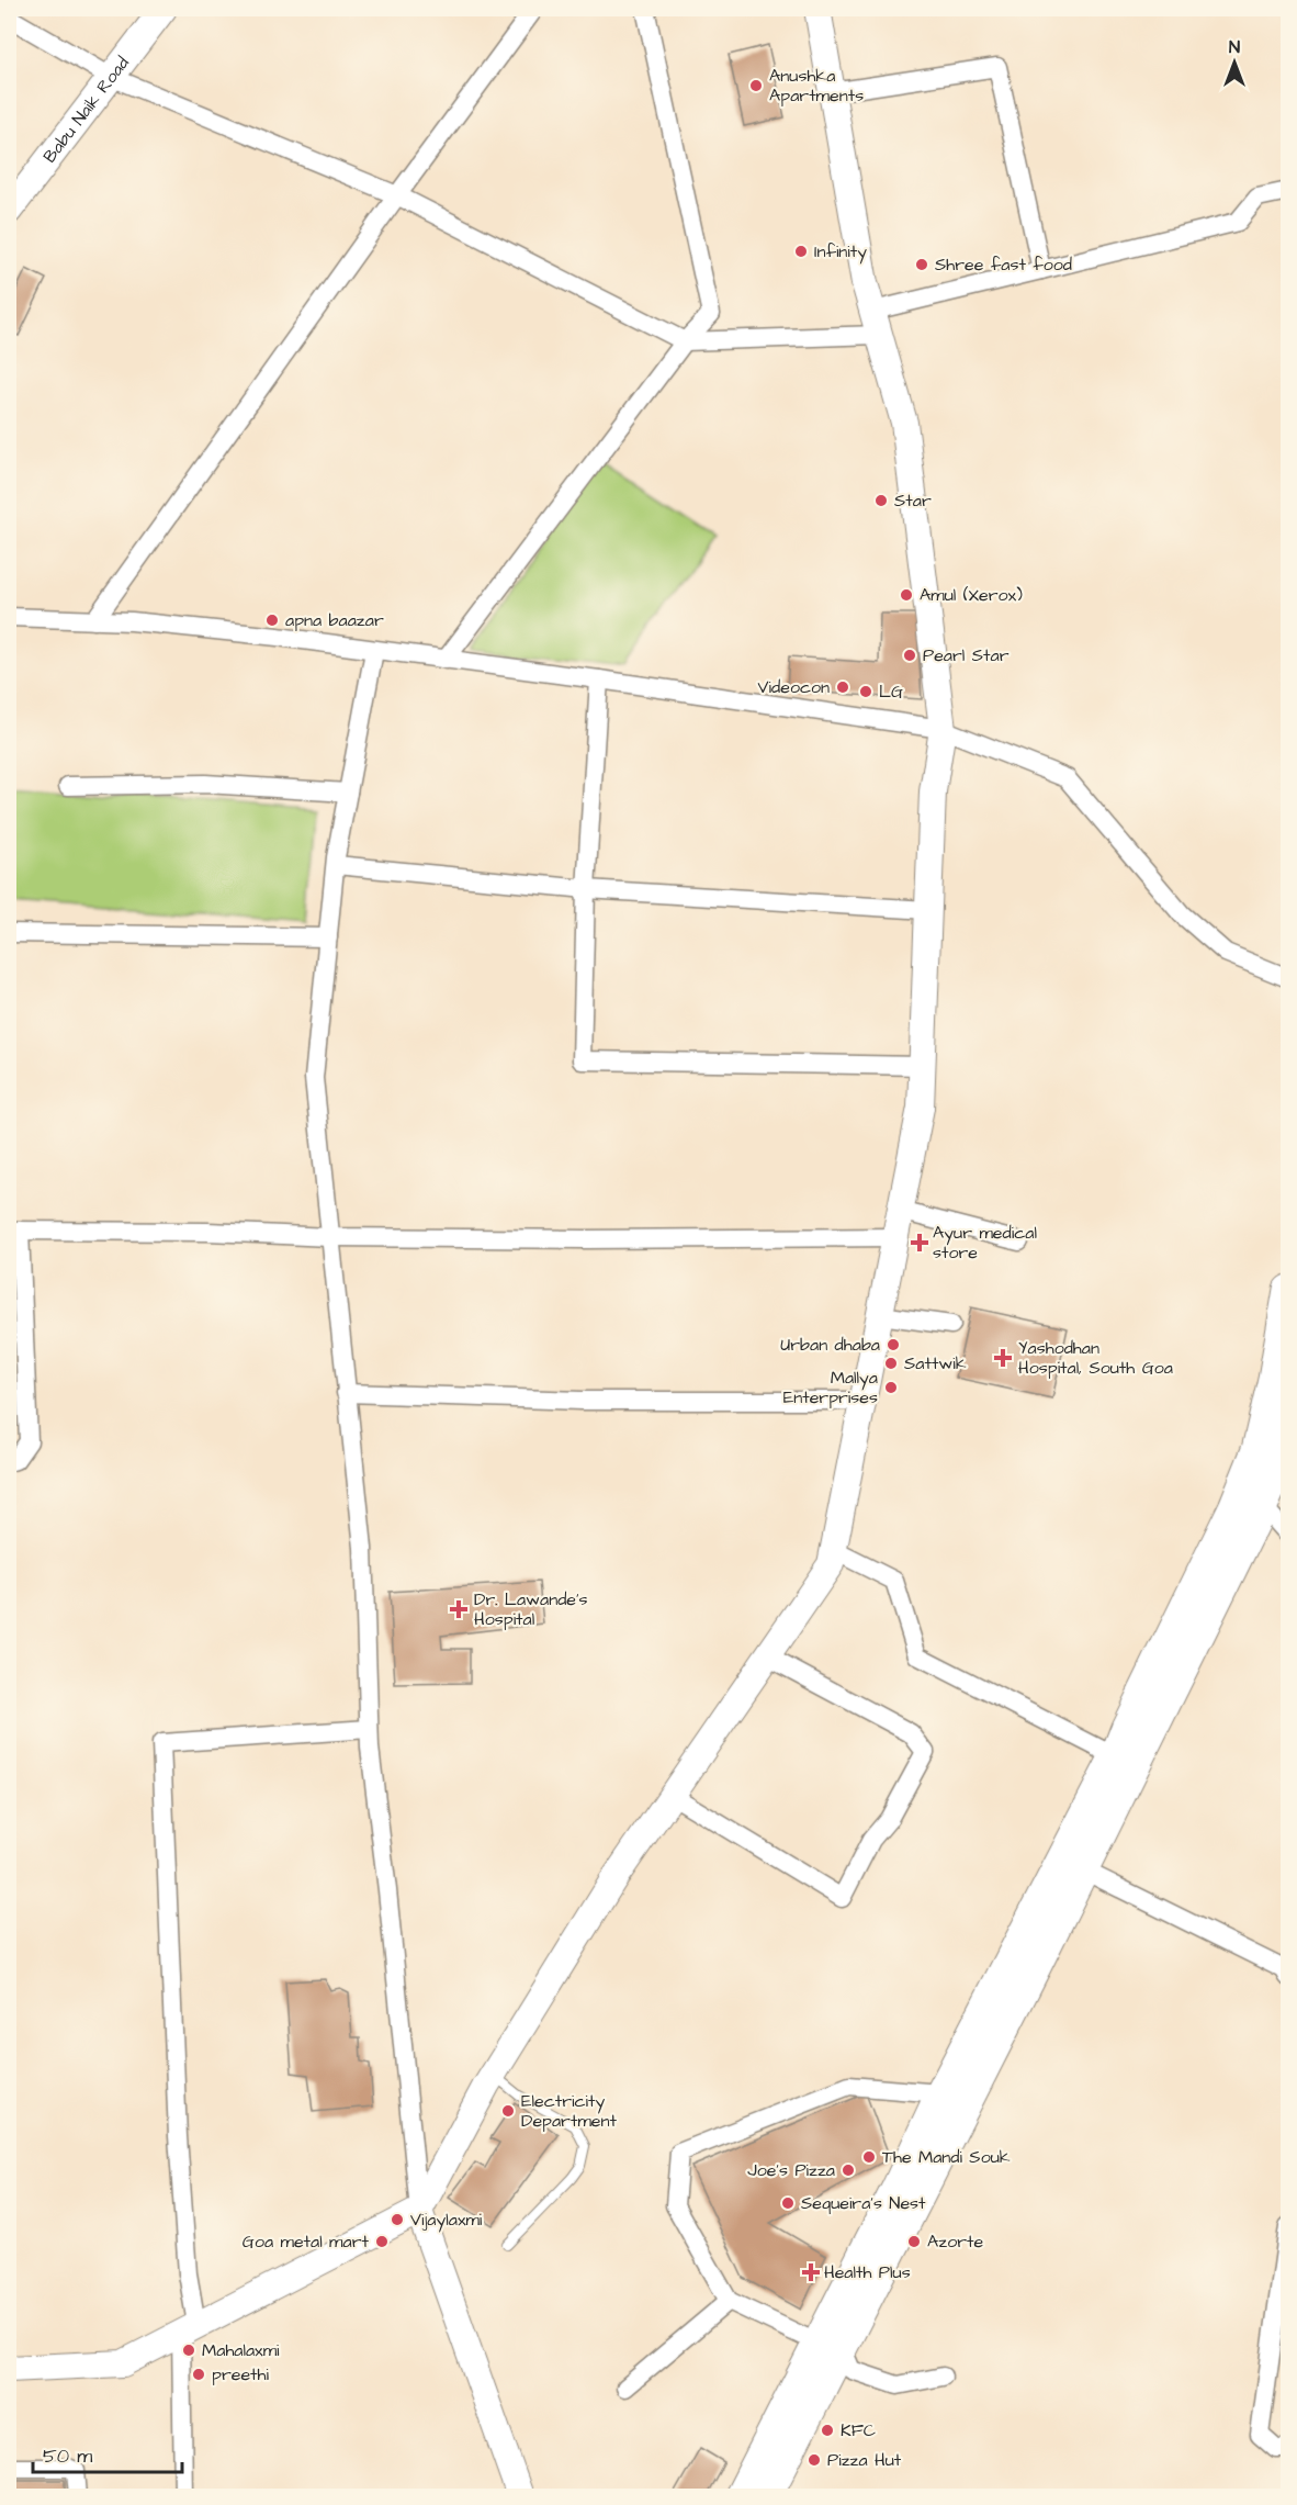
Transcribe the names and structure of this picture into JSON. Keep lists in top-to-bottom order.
{
  "streets": {
    "street": ["Babu Naik Road"]
  },
  "places": {
    "other": [
      "Anushka Apartments",
      "Infinity",
      "Shree fast food",
      "Star",
      "Amul (Xerox)",
      "apna baazar",
      "Pearl Star",
      "Videocon",
      "LG",
      "Urban dhaba",
      "Sattwik",
      "Mallya Enterprises",
      "Electricity Department",
      "The Mandi Souk",
      "Joe's Pizza",
      "Sequeira's Nest",
      "Vijaylaxmi",
      "Goa metal mart",
      "Azorte",
      "Mahalaxmi",
      "preethi",
      "KFC",
      "Pizza Hut"
    ],
    "health": [
      "Ayur medical store",
      "Yashodhan Hospital, South Goa",
      "Dr. Lawande's Hospital",
      "Health Plus"
    ]
  },
  "scale_bar": "50 m",
  "north": "top"
}
